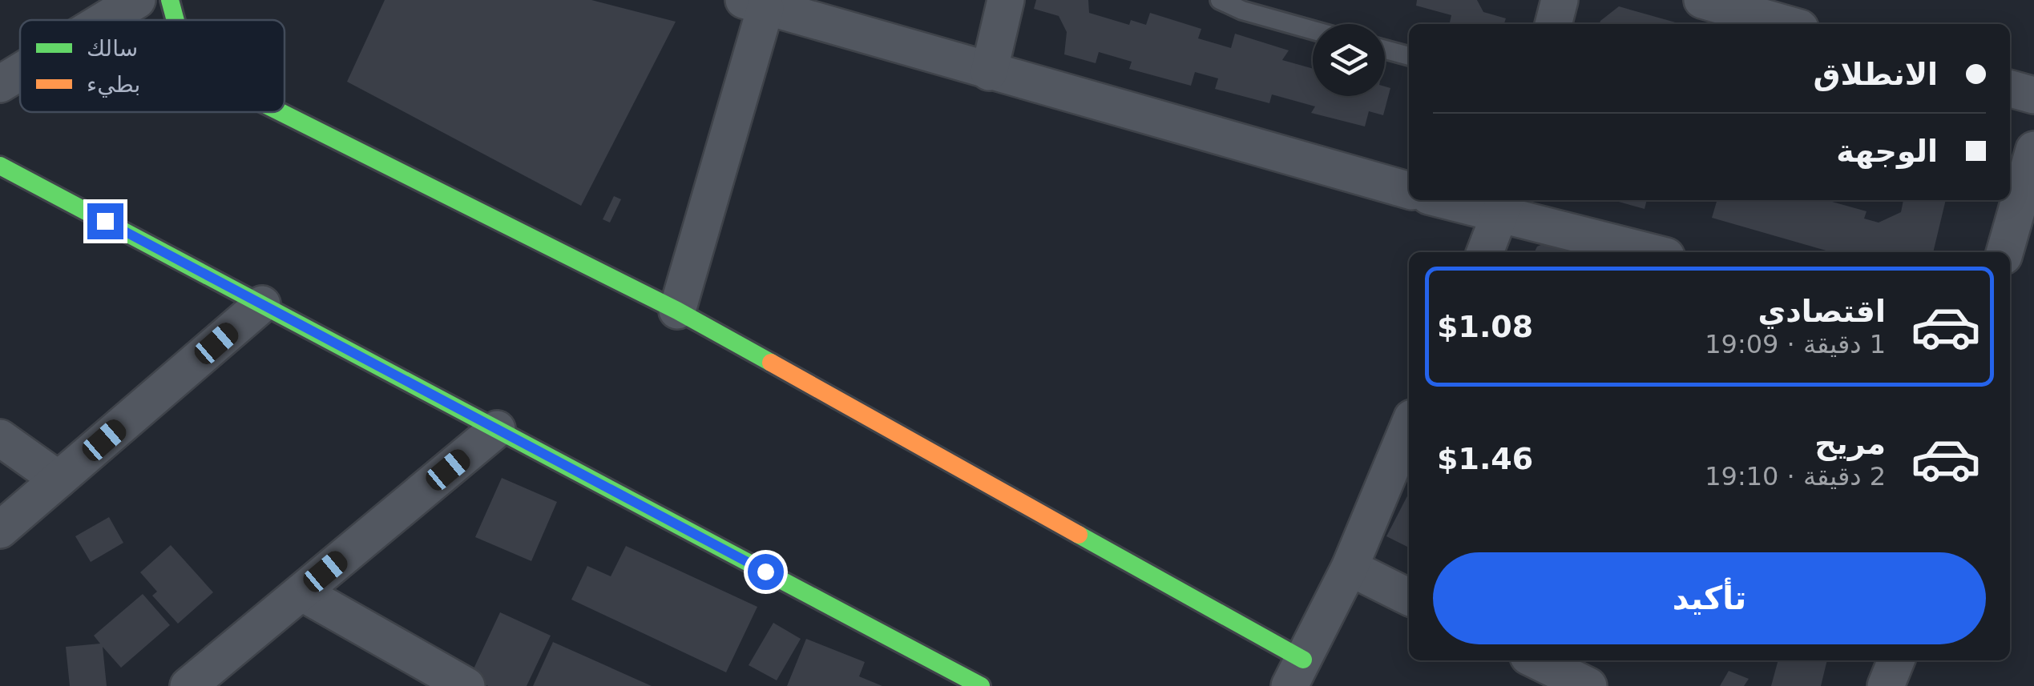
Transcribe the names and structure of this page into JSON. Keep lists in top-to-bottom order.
{
  "legend": ["سالك", "بطيء"],
  "page": {
    "banner": ["الانطلاق", "الوجهة"],
    "list": [
      {
        "name": "اقتصادي",
        "note": "1 دقيقة · 19:09",
        "value": "$1.08"
      },
      {
        "name": "مريح",
        "note": "2 دقيقة · 19:10",
        "value": "$1.46"
      }
    ],
    "buttons": "تأكيد"
  }
}
